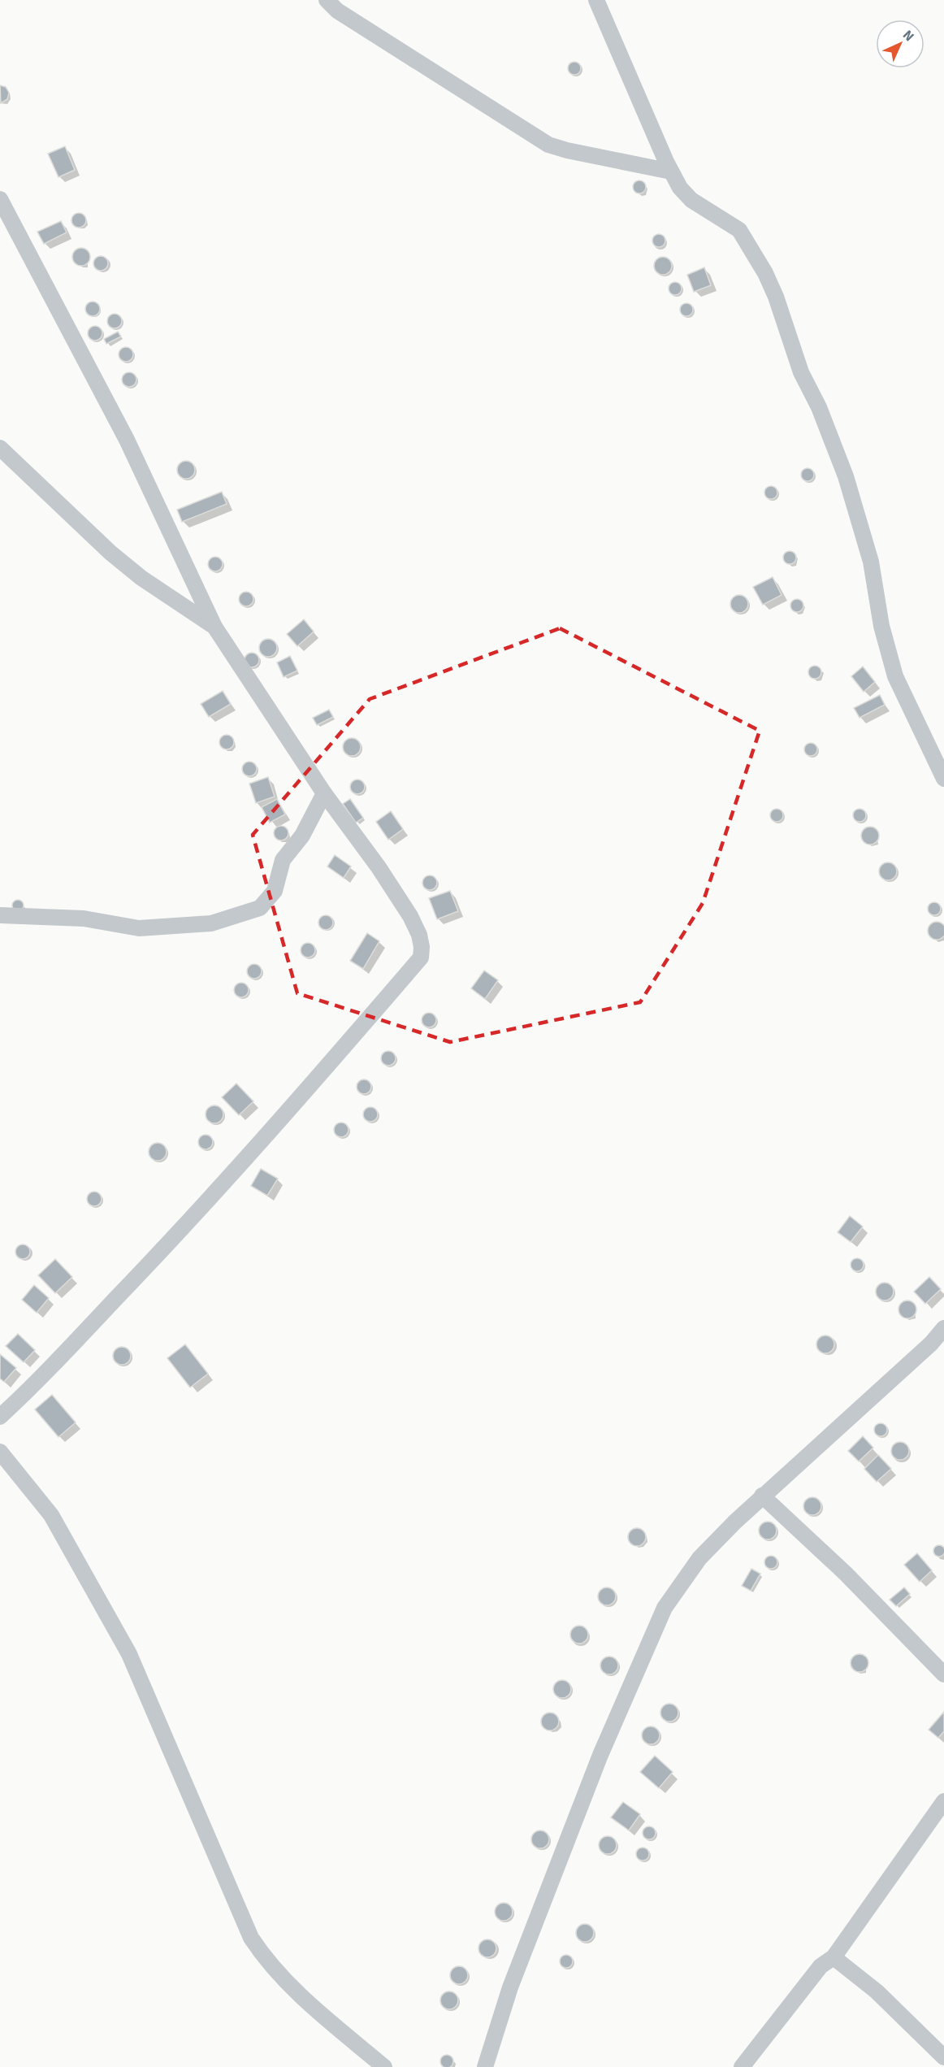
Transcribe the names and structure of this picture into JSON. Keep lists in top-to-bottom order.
{
  "north": "top right"
}
